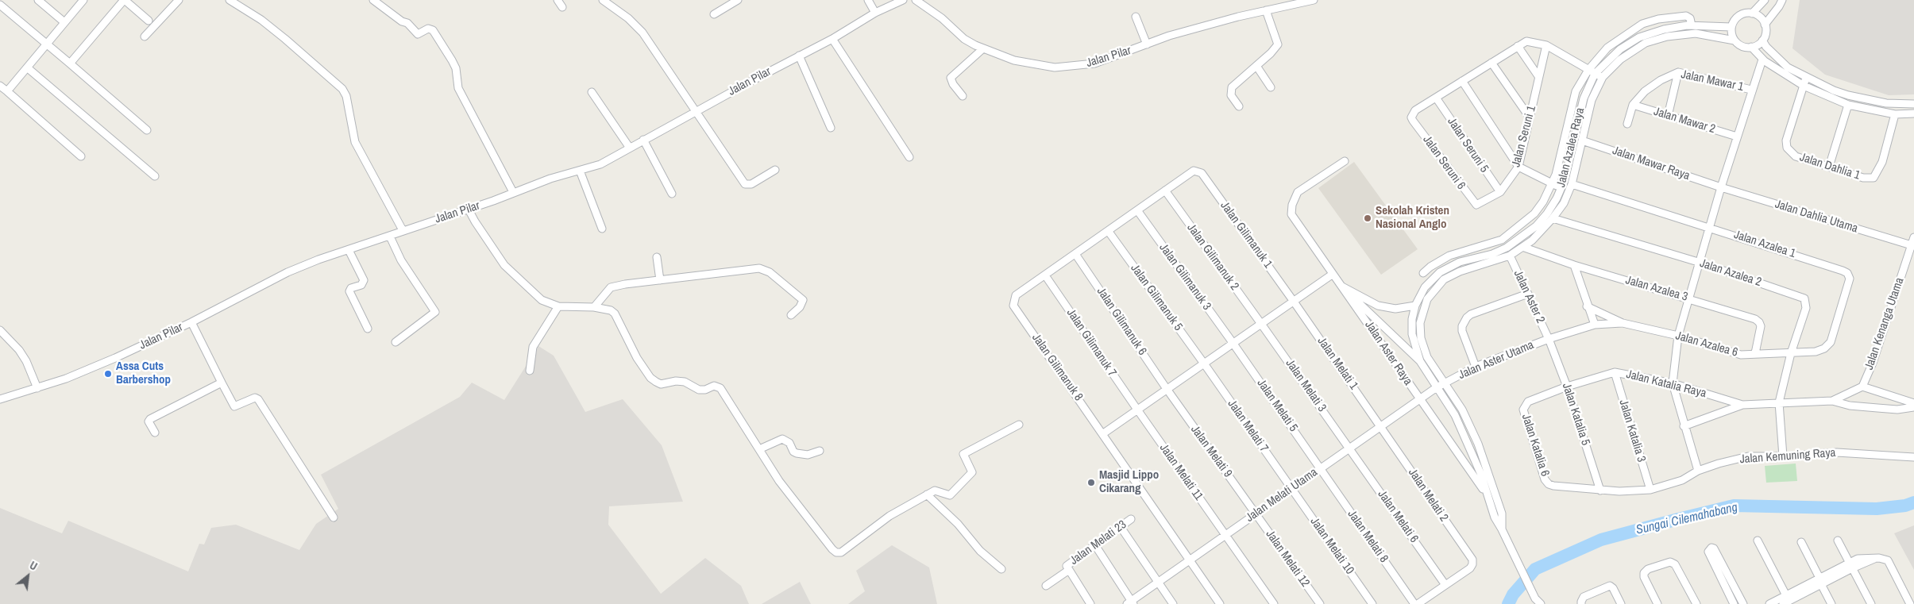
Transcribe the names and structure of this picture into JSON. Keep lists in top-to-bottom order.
{
  "streets": {
    "street": [
      "Jalan Pilar",
      "Jalan Mawar 1",
      "Jalan Mawar 2",
      "Jalan Seruni 1",
      "Jalan Seruni 5",
      "Jalan Azalea Raya",
      "Jalan Seruni 6",
      "Jalan Mawar Raya",
      "Jalan Dahlia 1",
      "Jalan Dahlia Utama",
      "Jalan Gilimanuk 1",
      "Jalan Azalea 1",
      "Jalan Gilimanuk 2",
      "Jalan Azalea 2",
      "Jalan Gilimanuk 3",
      "Jalan Azalea 3",
      "Jalan Aster 2",
      "Jalan Gilimanuk 5",
      "Jalan Gilimanuk 6",
      "Jalan Kenanga Utama",
      "Jalan Gilimanuk 7",
      "Jalan Azalea 6",
      "Jalan Aster Raya",
      "Jalan Aster Utama",
      "Jalan Melati 1",
      "Jalan Gilimanuk 8",
      "Jalan Katalia Raya",
      "Jalan Melati 3",
      "Jalan Melati 5",
      "Jalan Katalia 5",
      "Jalan Melati 7",
      "Jalan Katalia 3",
      "Jalan Katalia 6",
      "Jalan Melati 9",
      "Jalan Kemuning Raya",
      "Jalan Melati 11",
      "Jalan Melati Utama",
      "Jalan Melati 2",
      "Jalan Melati 6",
      "Jalan Melati 8",
      "Jalan Melati 23",
      "Jalan Melati 10",
      "Jalan Melati 12"
    ]
  },
  "crossings": [
    ["Jalan Mawar 1", "Jalan Mawar 2"],
    ["Jalan Seruni 1", "Jalan Seruni 5"],
    ["Jalan Seruni 1", "Jalan Seruni 6"],
    ["Jalan Seruni 5", "Jalan Seruni 6"],
    ["Jalan Azalea Raya", "Jalan Mawar Raya"],
    ["Jalan Azalea Raya", "Jalan Azalea 1"],
    ["Jalan Azalea Raya", "Jalan Azalea 2"],
    ["Jalan Azalea Raya", "Jalan Azalea 3"],
    ["Jalan Azalea Raya", "Jalan Aster 2"],
    ["Jalan Azalea Raya", "Jalan Aster Raya"],
    ["Jalan Azalea Raya", "Jalan Aster Utama"],
    ["Jalan Azalea Raya", "Jalan Melati Utama"],
    ["Jalan Mawar Raya", "Jalan Dahlia Utama"],
    ["Jalan Dahlia Utama", "Jalan Kenanga Utama"],
    ["Jalan Gilimanuk 1", "Jalan Gilimanuk 2"],
    ["Jalan Gilimanuk 1", "Jalan Melati 1"],
    ["Jalan Azalea 1", "Jalan Azalea 2"],
    ["Jalan Azalea 1", "Jalan Azalea 6"],
    ["Jalan Gilimanuk 2", "Jalan Melati 3"],
    ["Jalan Azalea 2", "Jalan Azalea 6"],
    ["Jalan Azalea 2", "Jalan Katalia Raya"],
    ["Jalan Azalea 2", "Jalan Kemuning Raya"],
    ["Jalan Gilimanuk 3", "Jalan Melati 5"],
    ["Jalan Azalea 3", "Jalan Azalea 6"],
    ["Jalan Aster 2", "Jalan Azalea 6"],
    ["Jalan Aster 2", "Jalan Aster Utama"],
    ["Jalan Aster 2", "Jalan Katalia 5"],
    ["Jalan Gilimanuk 5", "Jalan Melati 7"],
    ["Jalan Gilimanuk 6", "Jalan Melati 9"],
    ["Jalan Kenanga Utama", "Jalan Katalia Raya"],
    ["Jalan Gilimanuk 7", "Jalan Gilimanuk 8"],
    ["Jalan Gilimanuk 7", "Jalan Melati 11"],
    ["Jalan Azalea 6", "Jalan Aster Utama"],
    ["Jalan Azalea 6", "Jalan Katalia 5"],
    ["Jalan Aster Raya", "Jalan Aster Utama"],
    ["Jalan Aster Raya", "Jalan Melati Utama"],
    ["Jalan Aster Utama", "Jalan Katalia 5"],
    ["Jalan Aster Utama", "Jalan Melati Utama"],
    ["Jalan Melati 1", "Jalan Melati Utama"],
    ["Jalan Melati 1", "Jalan Melati 2"],
    ["Jalan Gilimanuk 8", "Jalan Melati Utama"],
    ["Jalan Katalia Raya", "Jalan Katalia 5"],
    ["Jalan Katalia Raya", "Jalan Katalia 3"],
    ["Jalan Katalia Raya", "Jalan Katalia 6"],
    ["Jalan Melati 3", "Jalan Melati Utama"],
    ["Jalan Melati 3", "Jalan Melati 6"],
    ["Jalan Melati 5", "Jalan Melati Utama"],
    ["Jalan Melati 5", "Jalan Melati 8"],
    ["Jalan Katalia 5", "Jalan Katalia 6"],
    ["Jalan Katalia 5", "Jalan Kemuning Raya"],
    ["Jalan Melati 7", "Jalan Melati Utama"],
    ["Jalan Melati 7", "Jalan Melati 10"],
    ["Jalan Katalia 3", "Jalan Kemuning Raya"],
    ["Jalan Katalia 6", "Jalan Kemuning Raya"],
    ["Jalan Melati 9", "Jalan Melati Utama"],
    ["Jalan Melati 9", "Jalan Melati 12"],
    ["Jalan Melati 11", "Jalan Melati Utama"],
    ["Jalan Melati Utama", "Jalan Melati 2"],
    ["Jalan Melati Utama", "Jalan Melati 6"],
    ["Jalan Melati Utama", "Jalan Melati 8"],
    ["Jalan Melati Utama", "Jalan Melati 10"],
    ["Jalan Melati Utama", "Jalan Melati 12"],
    ["Jalan Melati 2", "Jalan Melati 6"]
  ],
  "water": ["Sungai Cilemahabang"],
  "places": ["Sekolah Kristen Nasional Anglo", "Assa Cuts Barbershop", "Masjid Lippo Cikarang"],
  "north": "top right"
}
